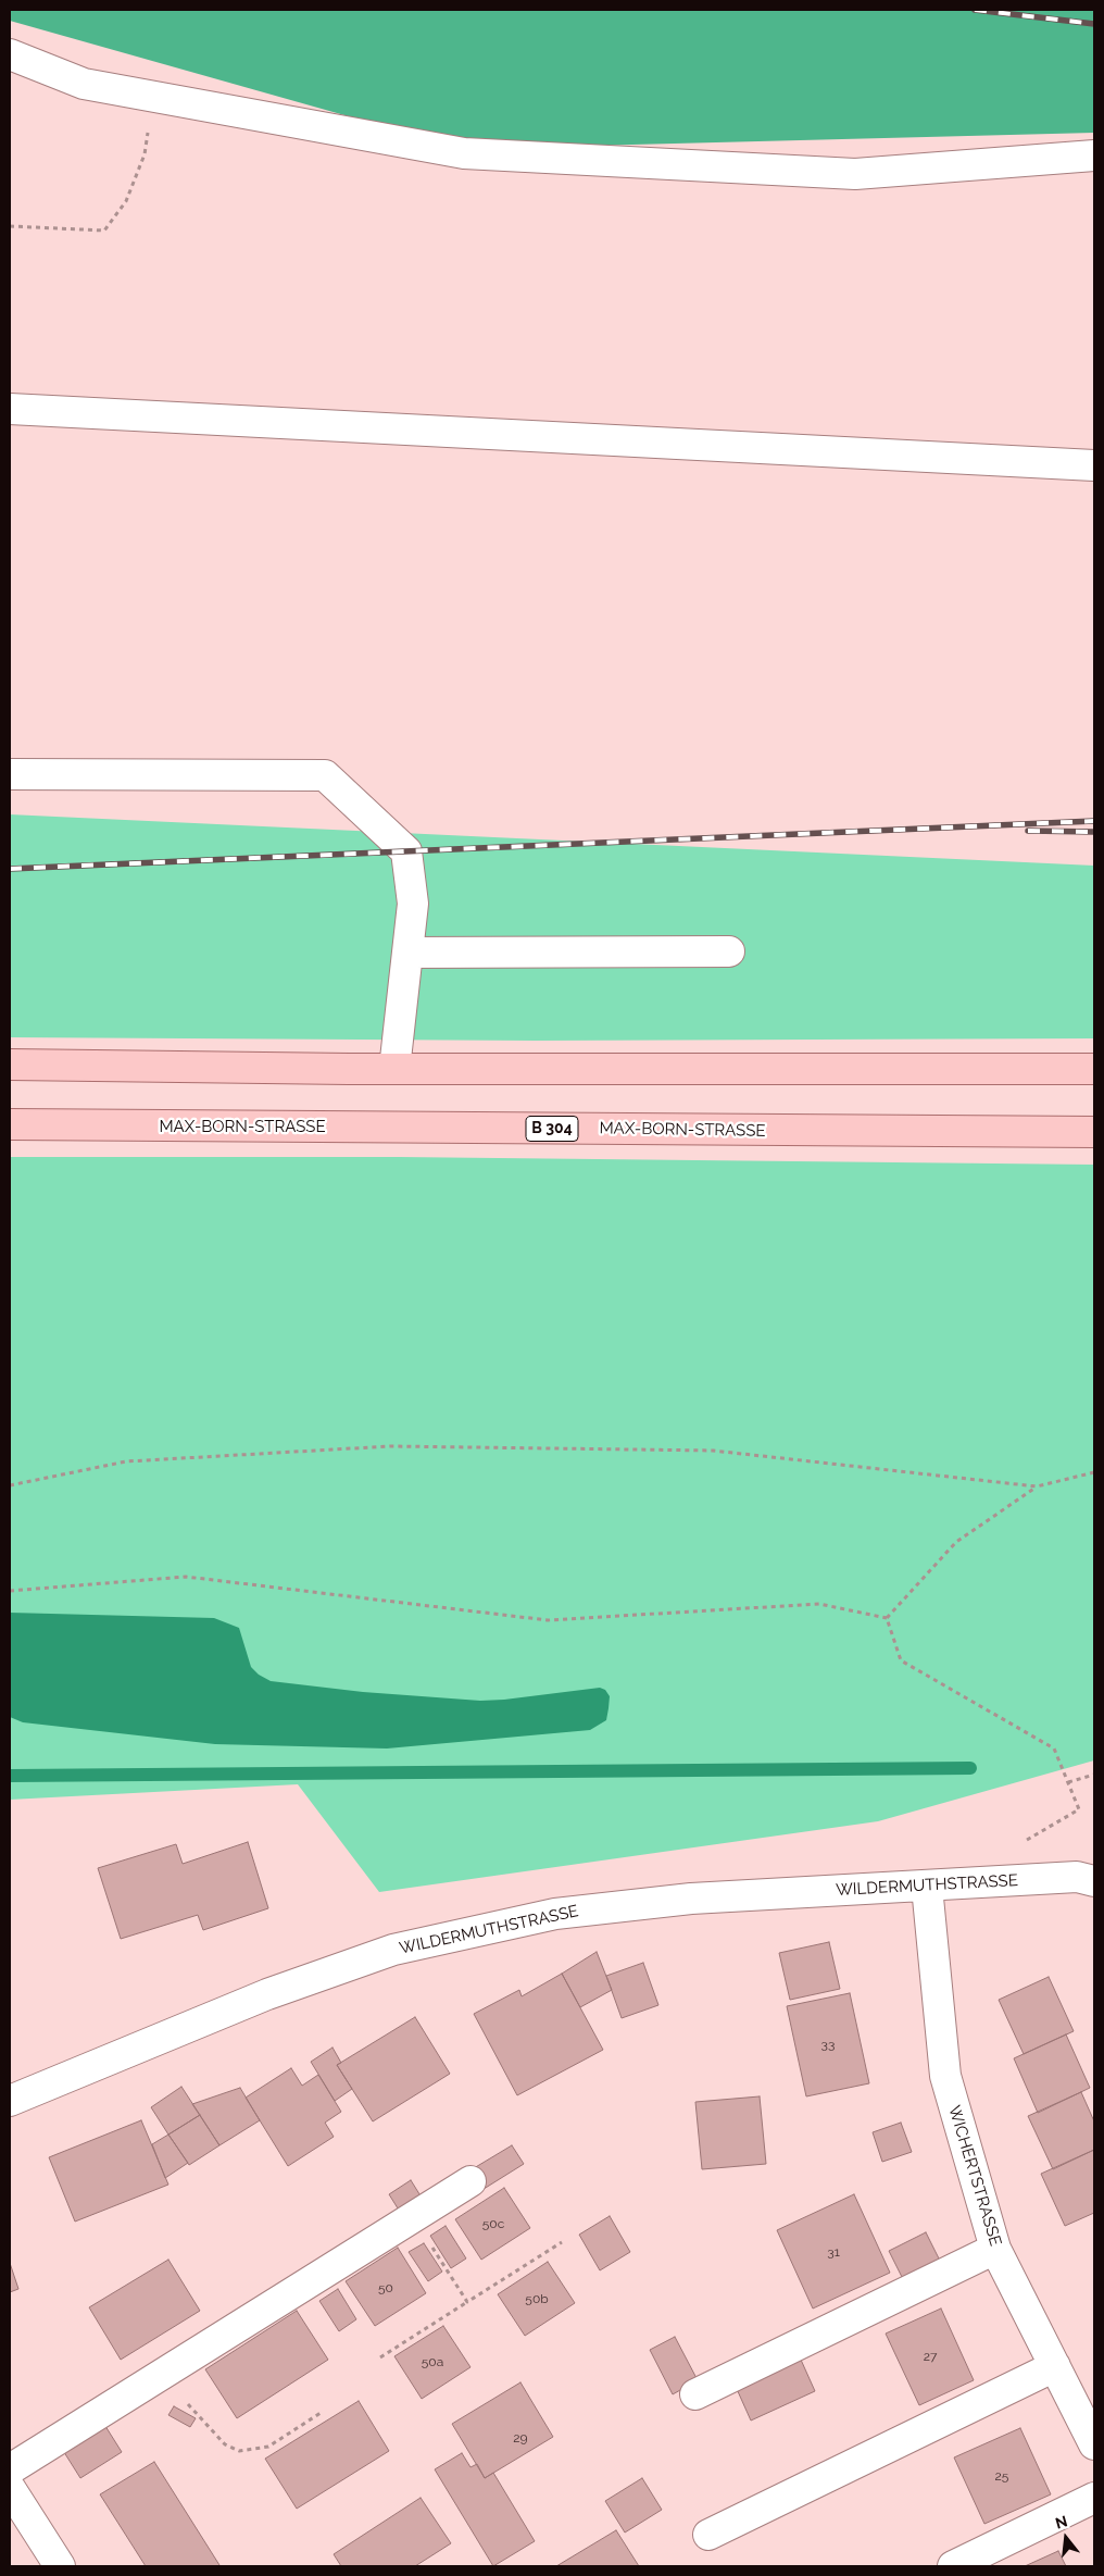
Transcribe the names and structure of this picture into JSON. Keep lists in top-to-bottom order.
{
  "streets": {
    "main road": ["MAX-BORN-STRASSE", "B 304"],
    "street": ["WILDERMUTHSTRASSE", "WICHERTSTRASSE"]
  },
  "crossings": [
    ["WILDERMUTHSTRASSE", "WICHERTSTRASSE"]
  ],
  "house_numbers": [
    "33",
    "50c",
    "31",
    "50",
    "50b",
    "27",
    "50a",
    "29",
    "25"
  ],
  "north": "top"
}
